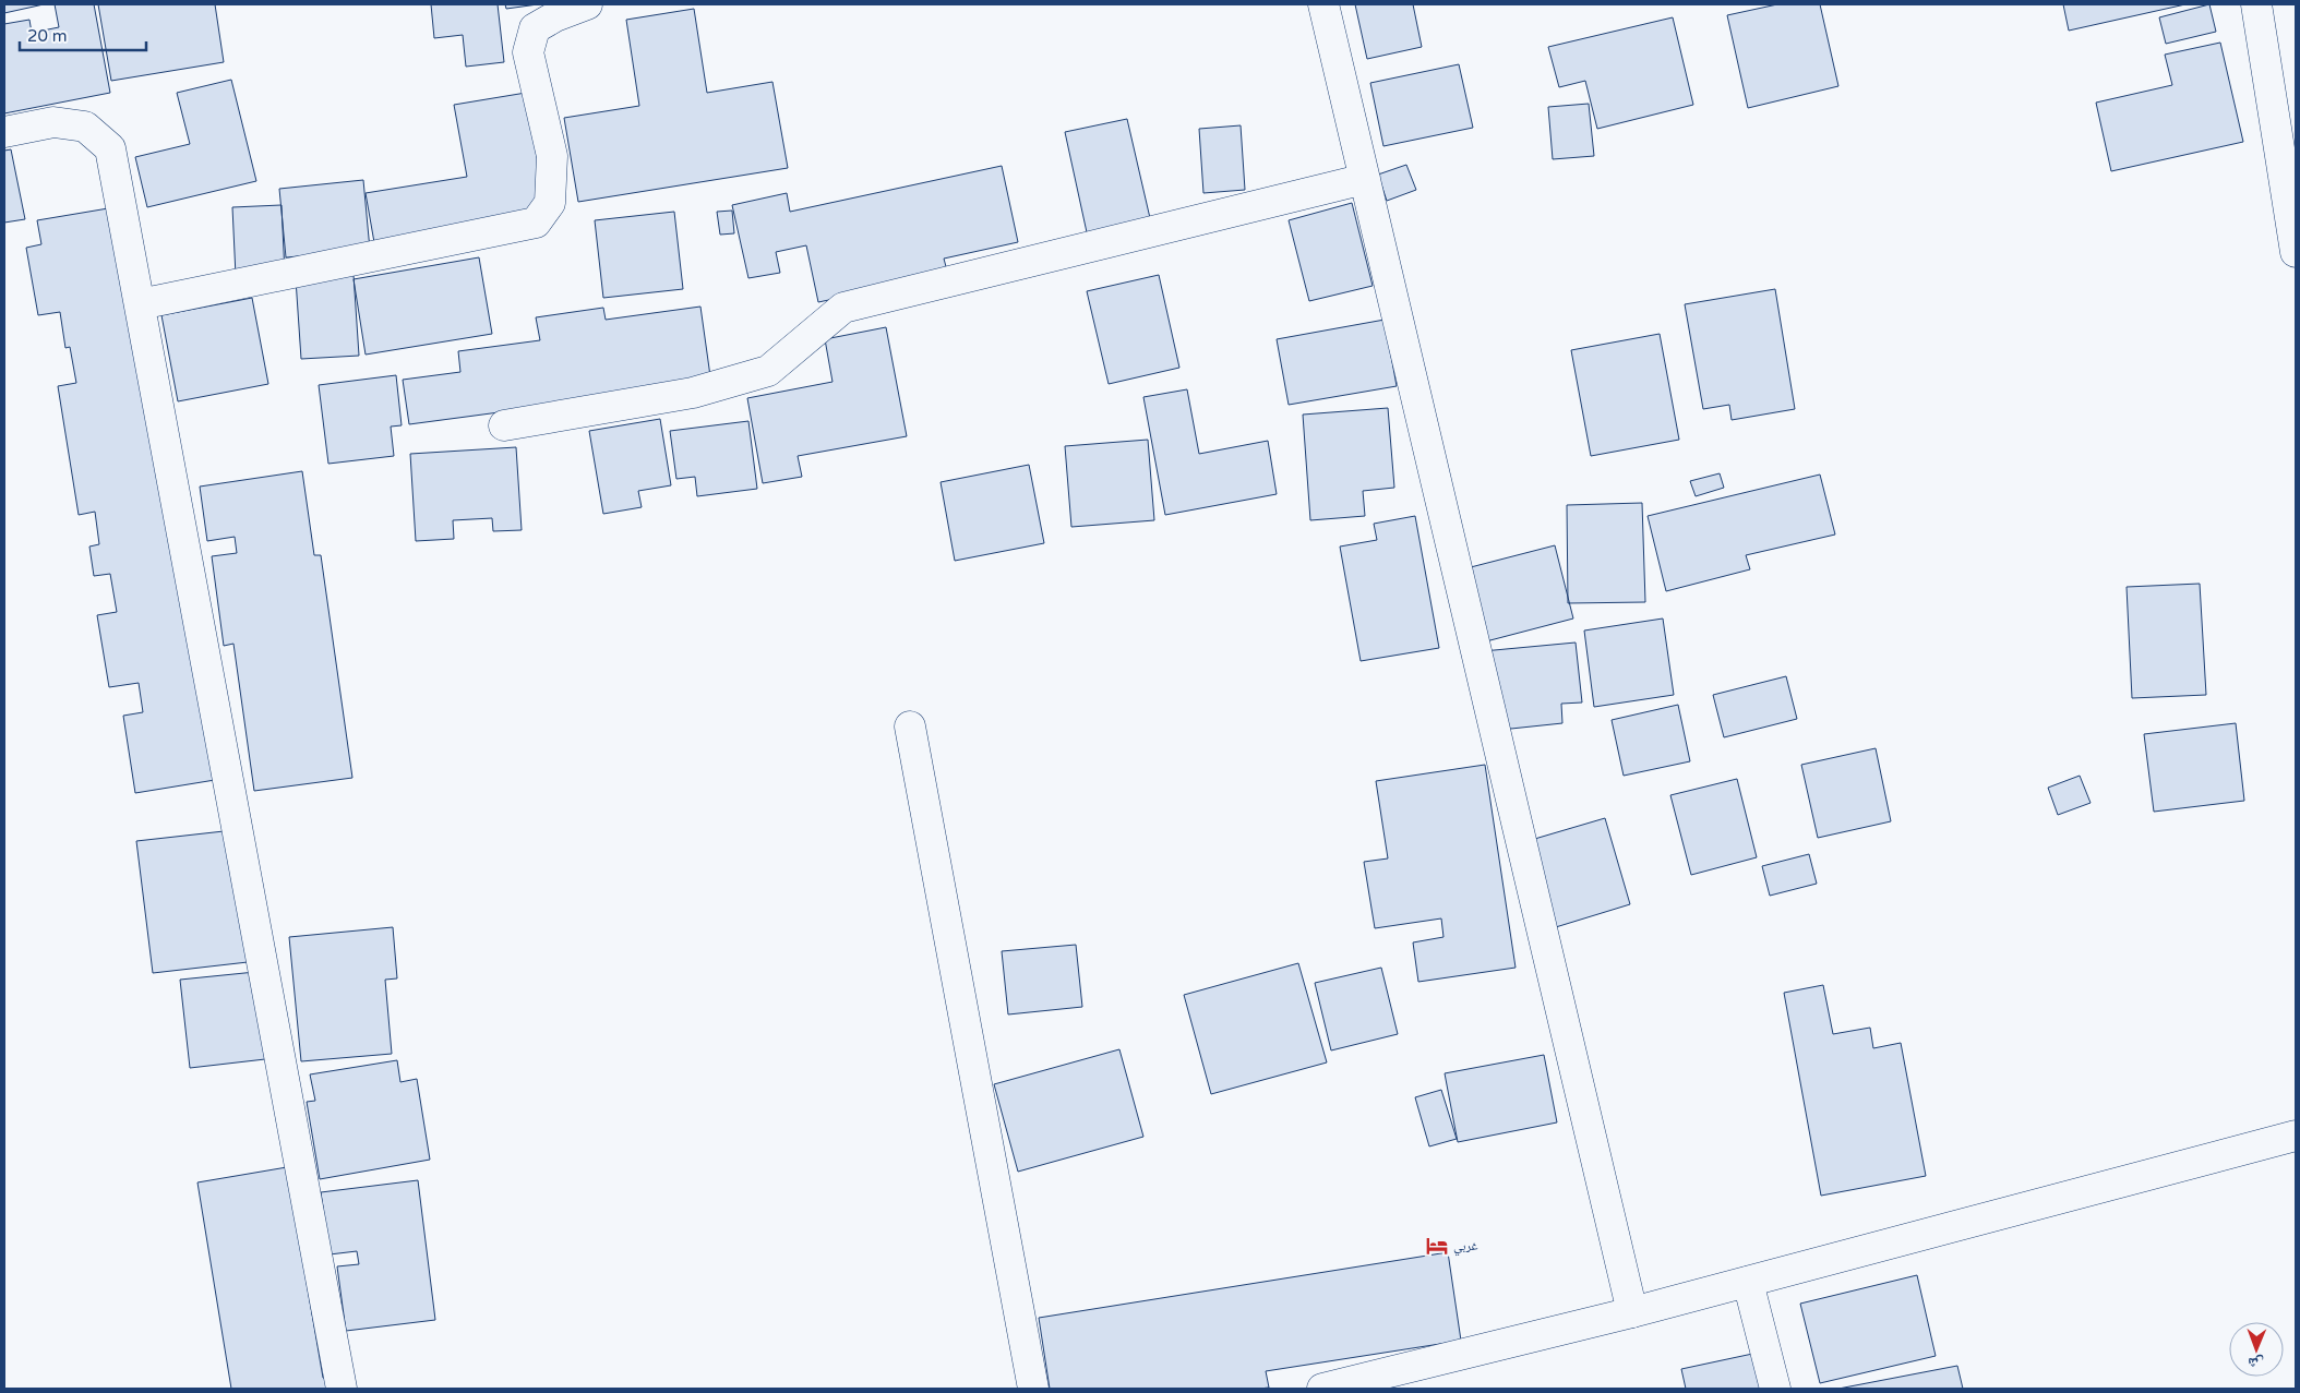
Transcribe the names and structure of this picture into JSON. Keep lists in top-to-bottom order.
{
  "places": {
    "hotel": ["غربي"]
  },
  "scale_bar": "20 m",
  "north": "bottom"
}
